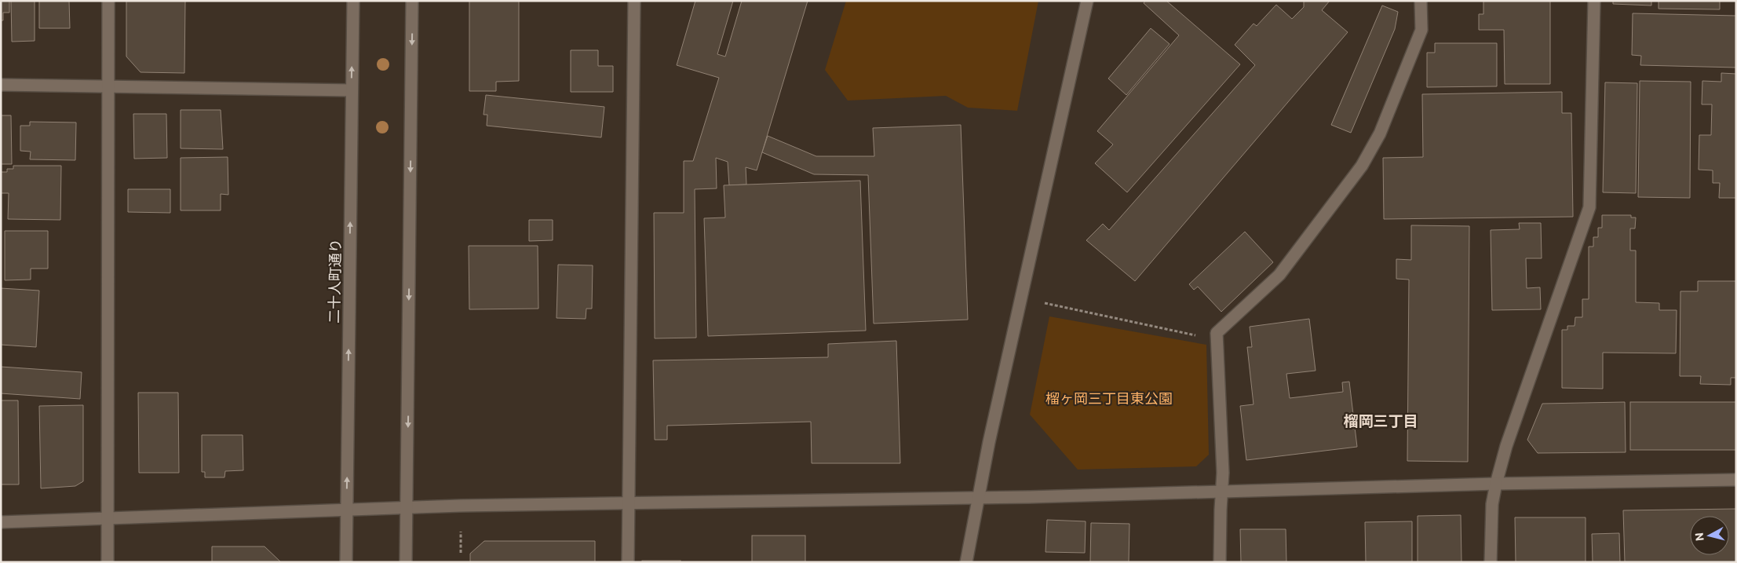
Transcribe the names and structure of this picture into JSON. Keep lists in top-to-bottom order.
{
  "streets": {
    "street": ["二十人町通り"]
  },
  "districts": ["榴岡三丁目"],
  "parks": ["榴ヶ岡三丁目東公園"],
  "north": "left"
}
